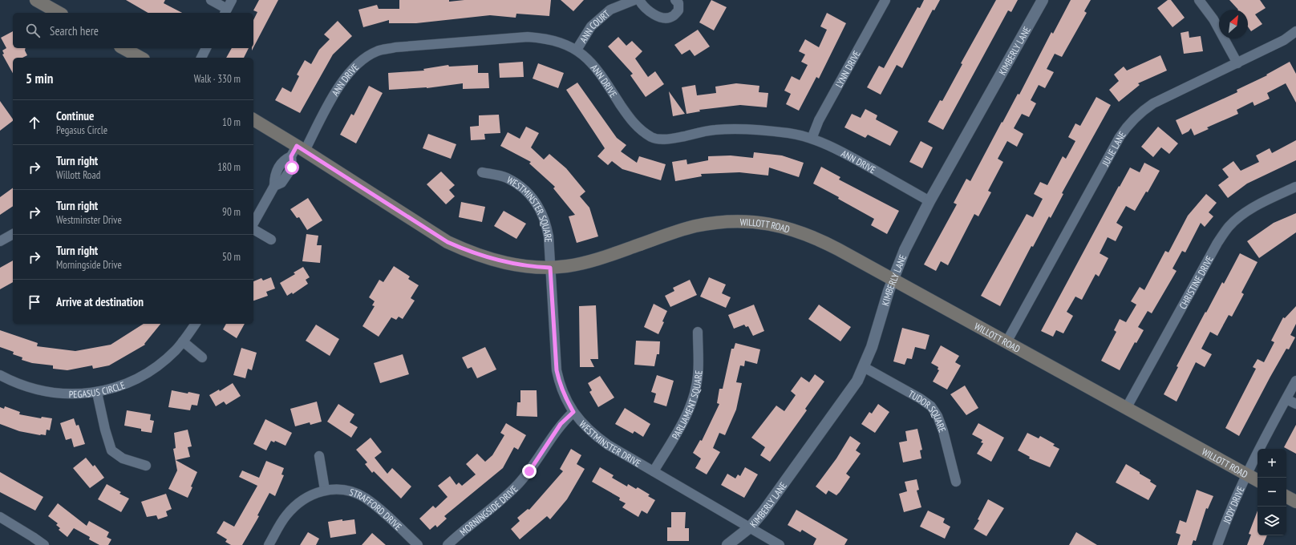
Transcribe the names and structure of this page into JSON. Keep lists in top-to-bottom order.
{
  "streets": {
    "main road": ["WILLOTT ROAD"],
    "street": [
      "ANN COURT",
      "KIMBERLY LANE",
      "LYNN DRIVE",
      "ANN DRIVE",
      "JULIE LANE",
      "WESTMINSTER SQUARE",
      "CHRISTINE DRIVE",
      "PEGASUS CIRCLE",
      "PARLIAMENT SQUARE",
      "TUDOR SQUARE",
      "WESTMINSTER DRIVE",
      "JODY DRIVE",
      "MORNINGSIDE DRIVE",
      "STRAFFORD DRIVE"
    ]
  },
  "crossings": [
    ["ANN COURT", "ANN DRIVE"],
    ["KIMBERLY LANE", "ANN DRIVE"],
    ["KIMBERLY LANE", "WILLOTT ROAD"],
    ["KIMBERLY LANE", "TUDOR SQUARE"],
    ["KIMBERLY LANE", "WESTMINSTER DRIVE"],
    ["LYNN DRIVE", "ANN DRIVE"],
    ["ANN DRIVE", "WILLOTT ROAD"],
    ["JULIE LANE", "WILLOTT ROAD"],
    ["WESTMINSTER SQUARE", "WILLOTT ROAD"],
    ["WESTMINSTER SQUARE", "WESTMINSTER DRIVE"],
    ["WILLOTT ROAD", "CHRISTINE DRIVE"],
    ["WILLOTT ROAD", "WESTMINSTER DRIVE"],
    ["WILLOTT ROAD", "JODY DRIVE"],
    ["PARLIAMENT SQUARE", "WESTMINSTER DRIVE"],
    ["WESTMINSTER DRIVE", "MORNINGSIDE DRIVE"]
  ],
  "north": "top right",
  "page": {
    "search": "Search here",
    "heading": ["5 min", "Walk · 330 m"],
    "list": [
      ["Continue", "Pegasus Circle", "10 m"],
      ["Turn right", "Willott Road", "180 m"],
      ["Turn right", "Westminster Drive", "90 m"],
      ["Turn right", "Morningside Drive", "50 m"],
      "Arrive at destination"
    ],
    "map_buttons": ["+", "−"]
  }
}
